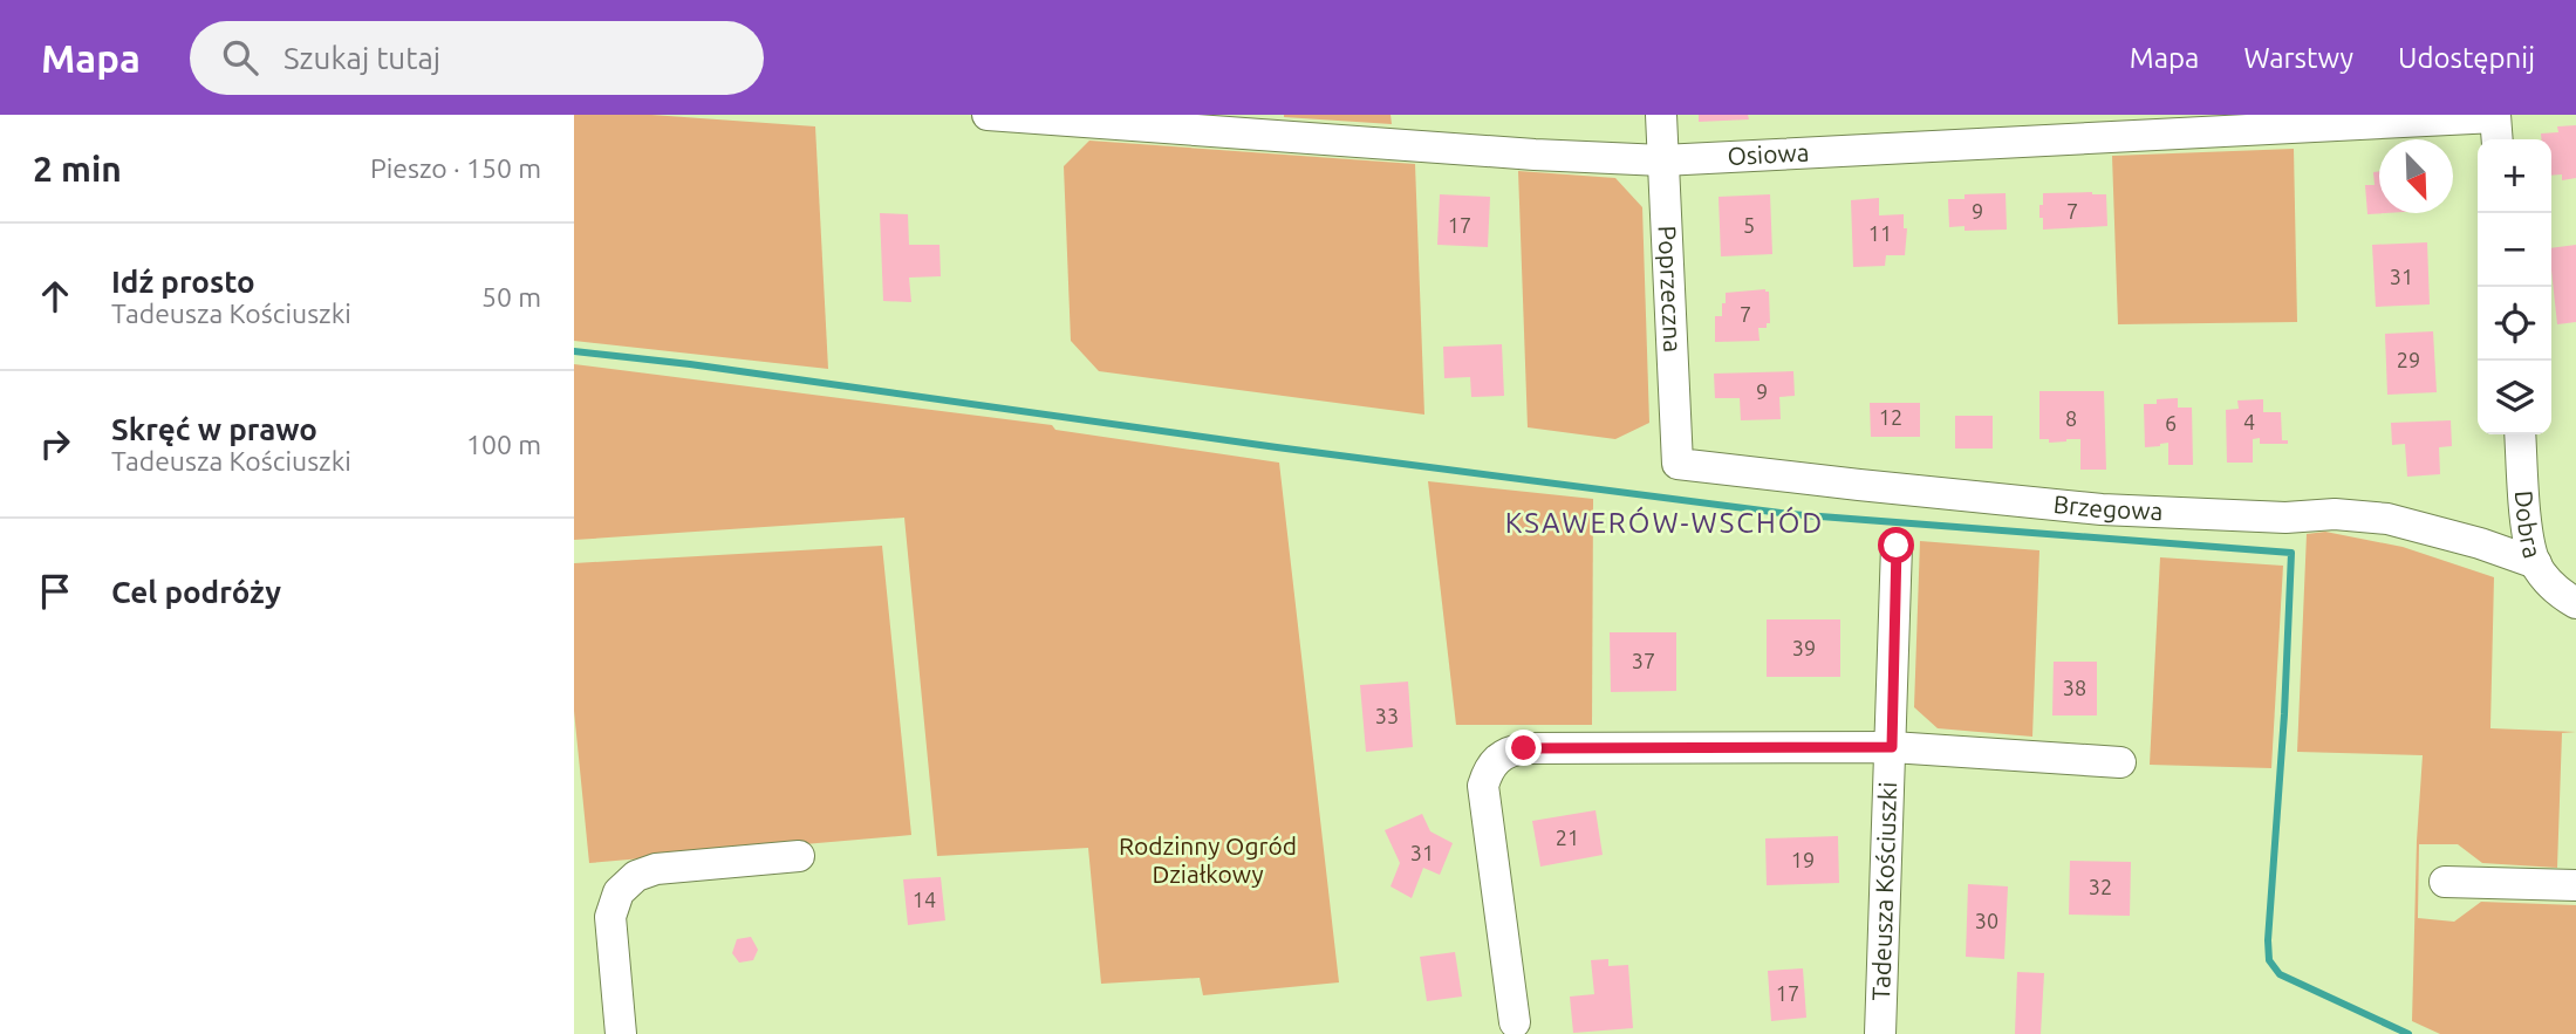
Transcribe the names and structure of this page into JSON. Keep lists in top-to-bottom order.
{
  "streets": {
    "street": [
      "Osiowa",
      "Poprzeczna",
      "Brzegowa",
      "Dobra",
      "Tadeusza Kościuszki"
    ]
  },
  "crossings": [
    ["Osiowa", "Poprzeczna"],
    ["Poprzeczna", "Brzegowa"],
    ["Brzegowa", "Dobra"]
  ],
  "districts": ["KSAWERÓW-WSCHÓD"],
  "parks": ["Rodzinny Ogród Działkowy"],
  "house_numbers": [
    "9",
    "7",
    "17",
    "5",
    "11",
    "31",
    "7",
    "29",
    "9",
    "12",
    "8",
    "4",
    "6",
    "39",
    "37",
    "38",
    "33",
    "21",
    "31",
    "19",
    "32",
    "14",
    "30",
    "17"
  ],
  "north": "bottom right",
  "page": {
    "header": "Mapa",
    "search": "Szukaj tutaj",
    "nav": ["Mapa", "Warstwy", "Udostępnij"],
    "heading": ["2 min", "Pieszo · 150 m"],
    "map_buttons": ["+", "−"],
    "list": [
      ["Idź prosto", "Tadeusza Kościuszki", "50 m"],
      ["Skręć w prawo", "Tadeusza Kościuszki", "100 m"],
      "Cel podróży"
    ]
  }
}
